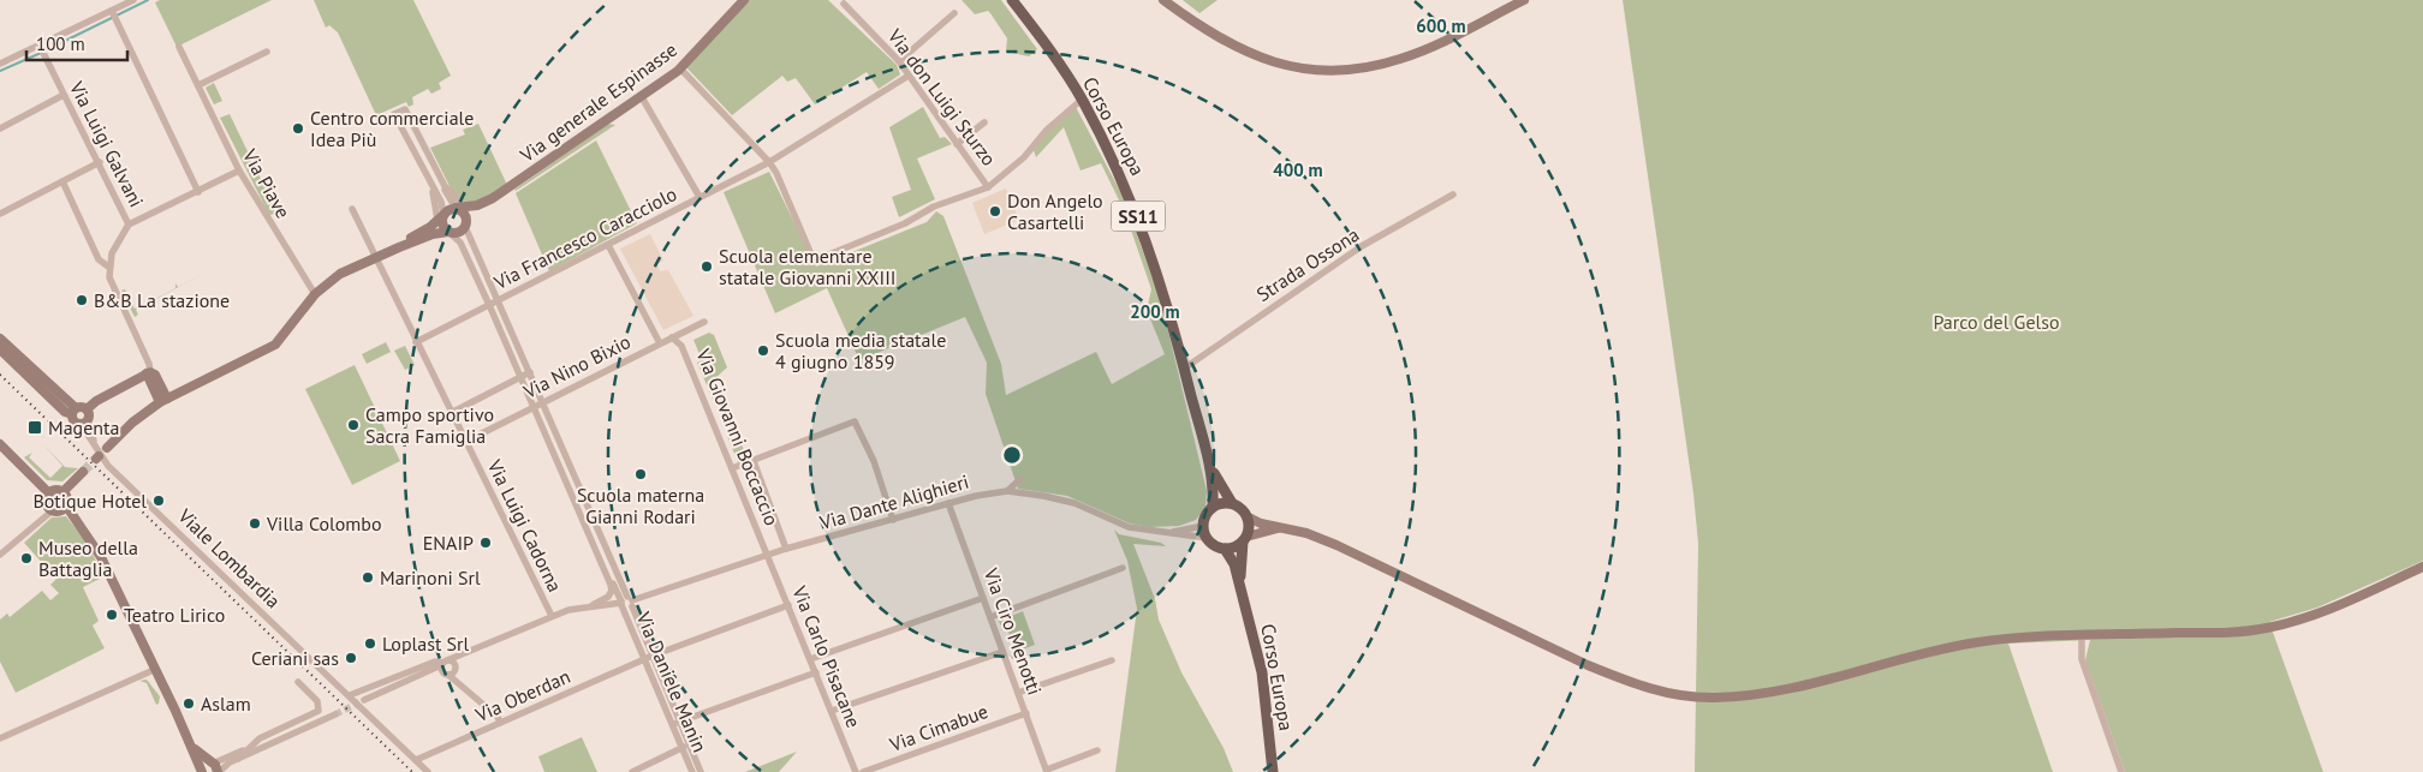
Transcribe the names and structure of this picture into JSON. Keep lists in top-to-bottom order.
{
  "streets": {
    "main road": ["Corso Europa", "SS11"],
    "street": [
      "Via don Luigi Sturzo",
      "Via generale Espinasse",
      "Via Luigi Galvani",
      "Via Piave",
      "Via Francesco Caracciolo",
      "Strada Ossona",
      "Via Nino Bixio",
      "Via Giovanni Boccaccio",
      "Via Dante Alighieri",
      "Via Luigi Cadorna",
      "Viale Lombardia",
      "Via Ciro Menotti",
      "Via Carlo Pisacane",
      "Via Daniele Manin",
      "Via Oberdan",
      "Via Cimabue"
    ]
  },
  "crossings": [
    ["Via don Luigi Sturzo", "Via Francesco Caracciolo"],
    ["Via generale Espinasse", "Via Piave"],
    ["Via generale Espinasse", "Via Luigi Cadorna"],
    ["Corso Europa", "Strada Ossona"],
    ["Corso Europa", "Via Dante Alighieri"],
    ["Via Francesco Caracciolo", "Via Luigi Cadorna"],
    ["Via Nino Bixio", "Via Giovanni Boccaccio"],
    ["Via Nino Bixio", "Via Luigi Cadorna"],
    ["Via Giovanni Boccaccio", "Via Dante Alighieri"],
    ["Via Giovanni Boccaccio", "Via Carlo Pisacane"],
    ["Via Dante Alighieri", "Via Luigi Cadorna"],
    ["Via Dante Alighieri", "Viale Lombardia"],
    ["Via Dante Alighieri", "Via Ciro Menotti"],
    ["Via Dante Alighieri", "Via Carlo Pisacane"],
    ["Via Dante Alighieri", "Via Daniele Manin"],
    ["Viale Lombardia", "Via Oberdan"],
    ["Via Ciro Menotti", "Via Cimabue"],
    ["Via Carlo Pisacane", "Via Oberdan"],
    ["Via Daniele Manin", "Via Oberdan"]
  ],
  "parks": ["Parco del Gelso"],
  "places": {
    "other": [
      "Centro commerciale Idea Più",
      "Don Angelo Casartelli",
      "Scuola elementare statale Giovanni XXIII",
      "B&B La stazione",
      "Scuola media statale 4 giugno 1859",
      "Campo sportivo Sacra Famiglia",
      "Scuola materna Gianni Rodari",
      "Botique Hotel",
      "Villa Colombo",
      "ENAIP",
      "Museo della Battaglia",
      "Marinoni Srl",
      "Teatro Lirico",
      "Loplast Srl",
      "Ceriani sas",
      "Aslam"
    ],
    "transit": ["Magenta"]
  },
  "scale_bar": "100 m",
  "rings": ["600 m", "400 m", "200 m"]
}
